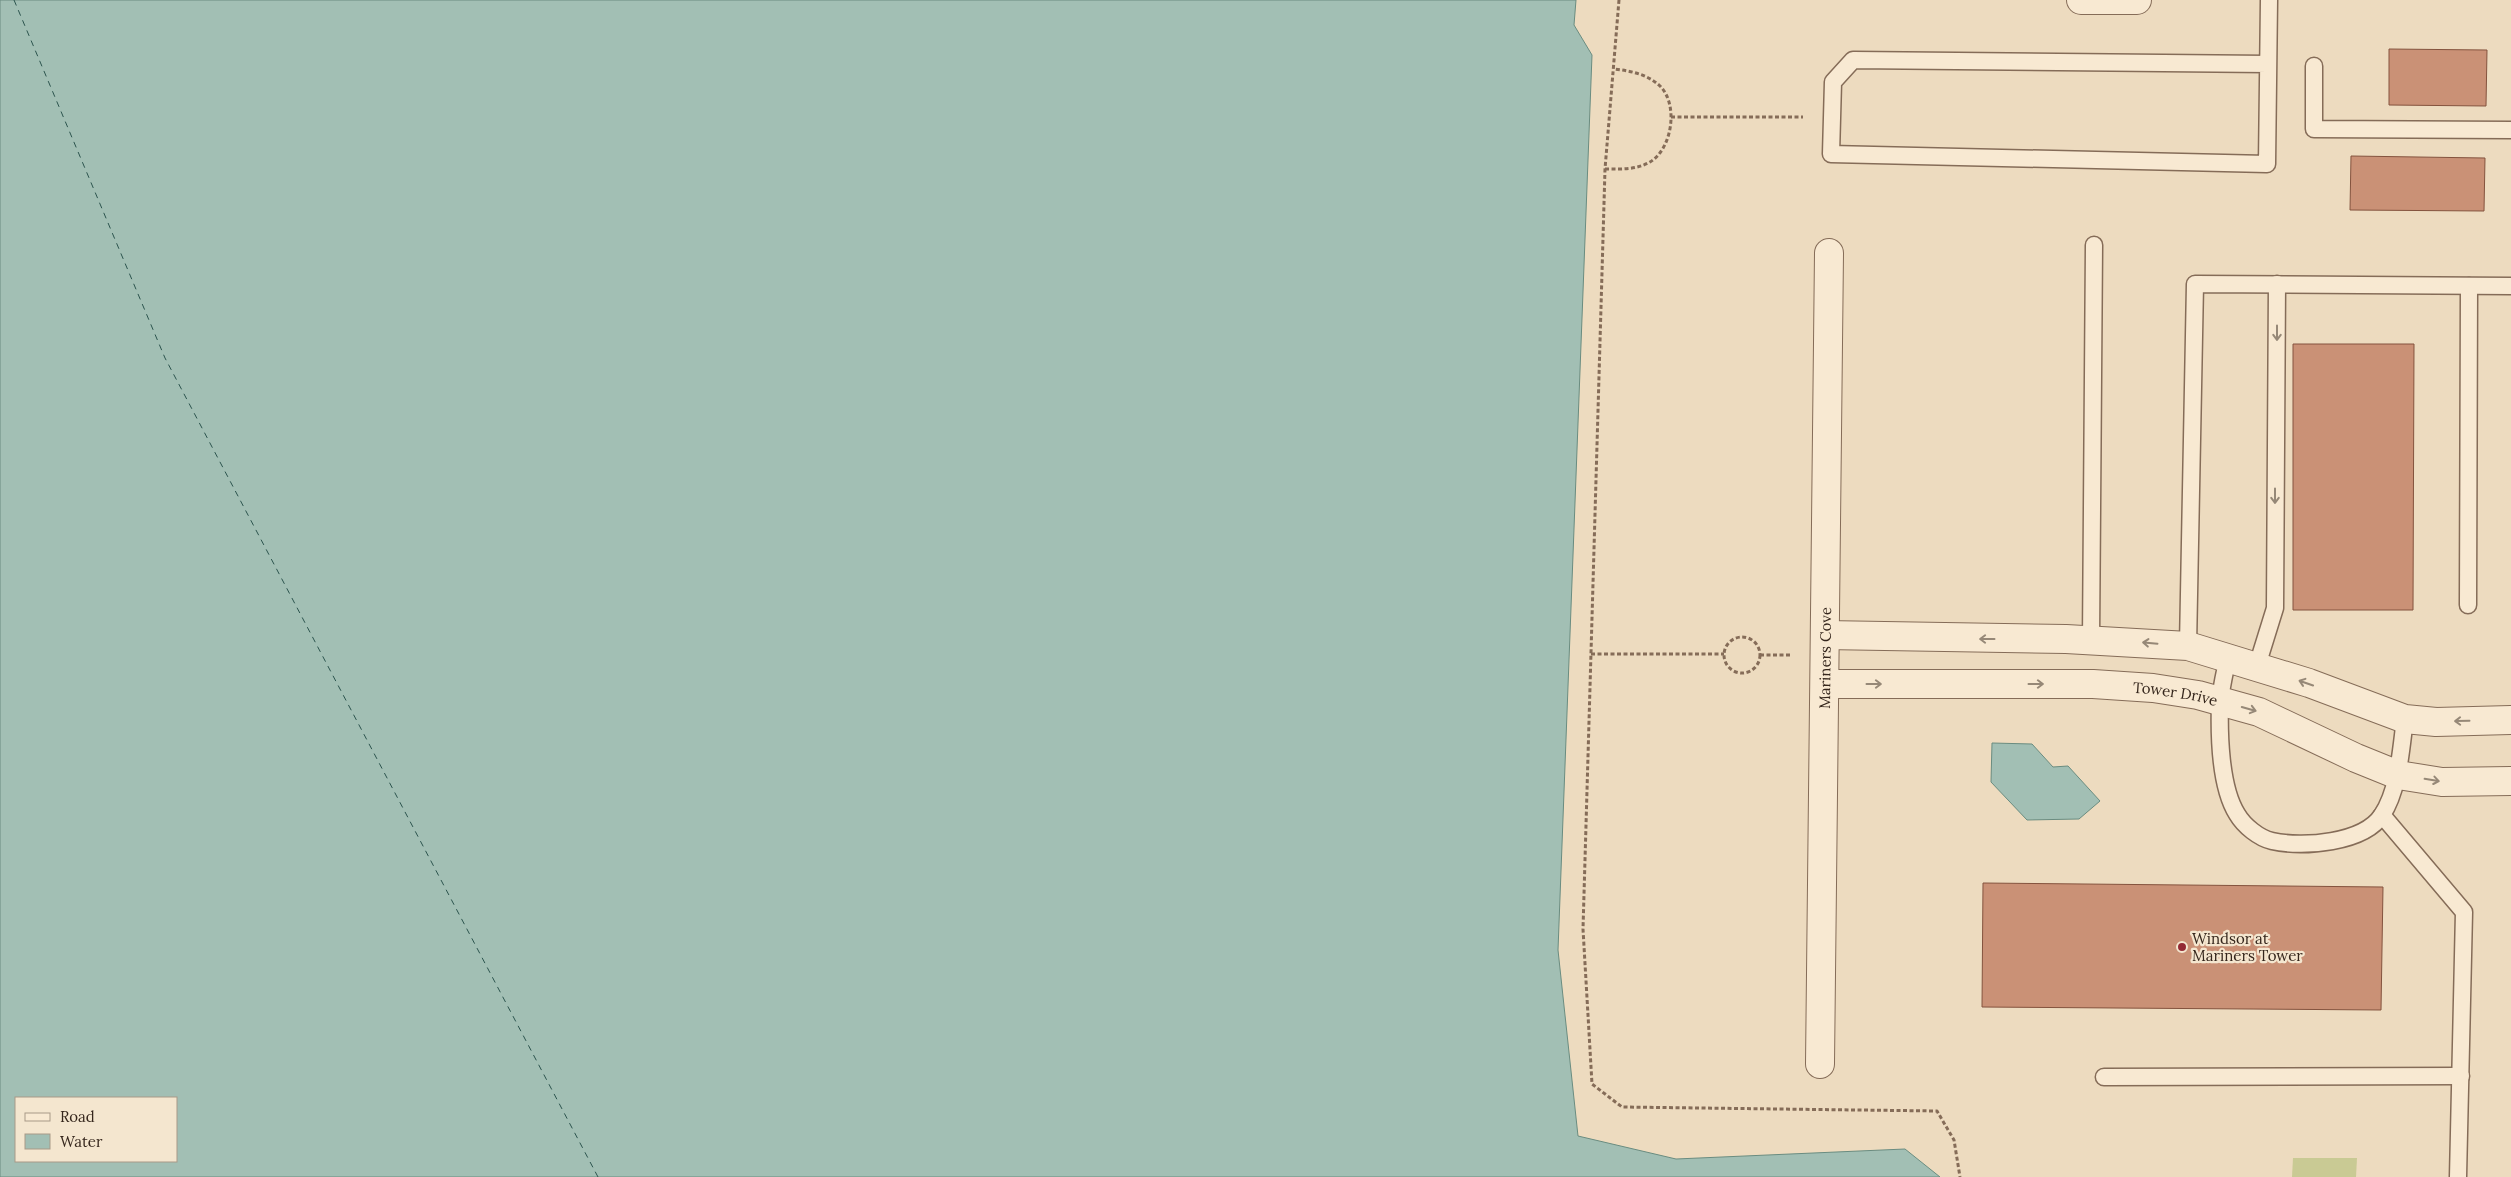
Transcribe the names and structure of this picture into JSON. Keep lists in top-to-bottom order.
{
  "streets": {
    "street": ["Mariners Cove", "Tower Drive"]
  },
  "crossings": [
    ["Mariners Cove", "Tower Drive"]
  ],
  "places": ["Windsor at Mariners Tower"],
  "legend": ["Road", "Water"]
}
